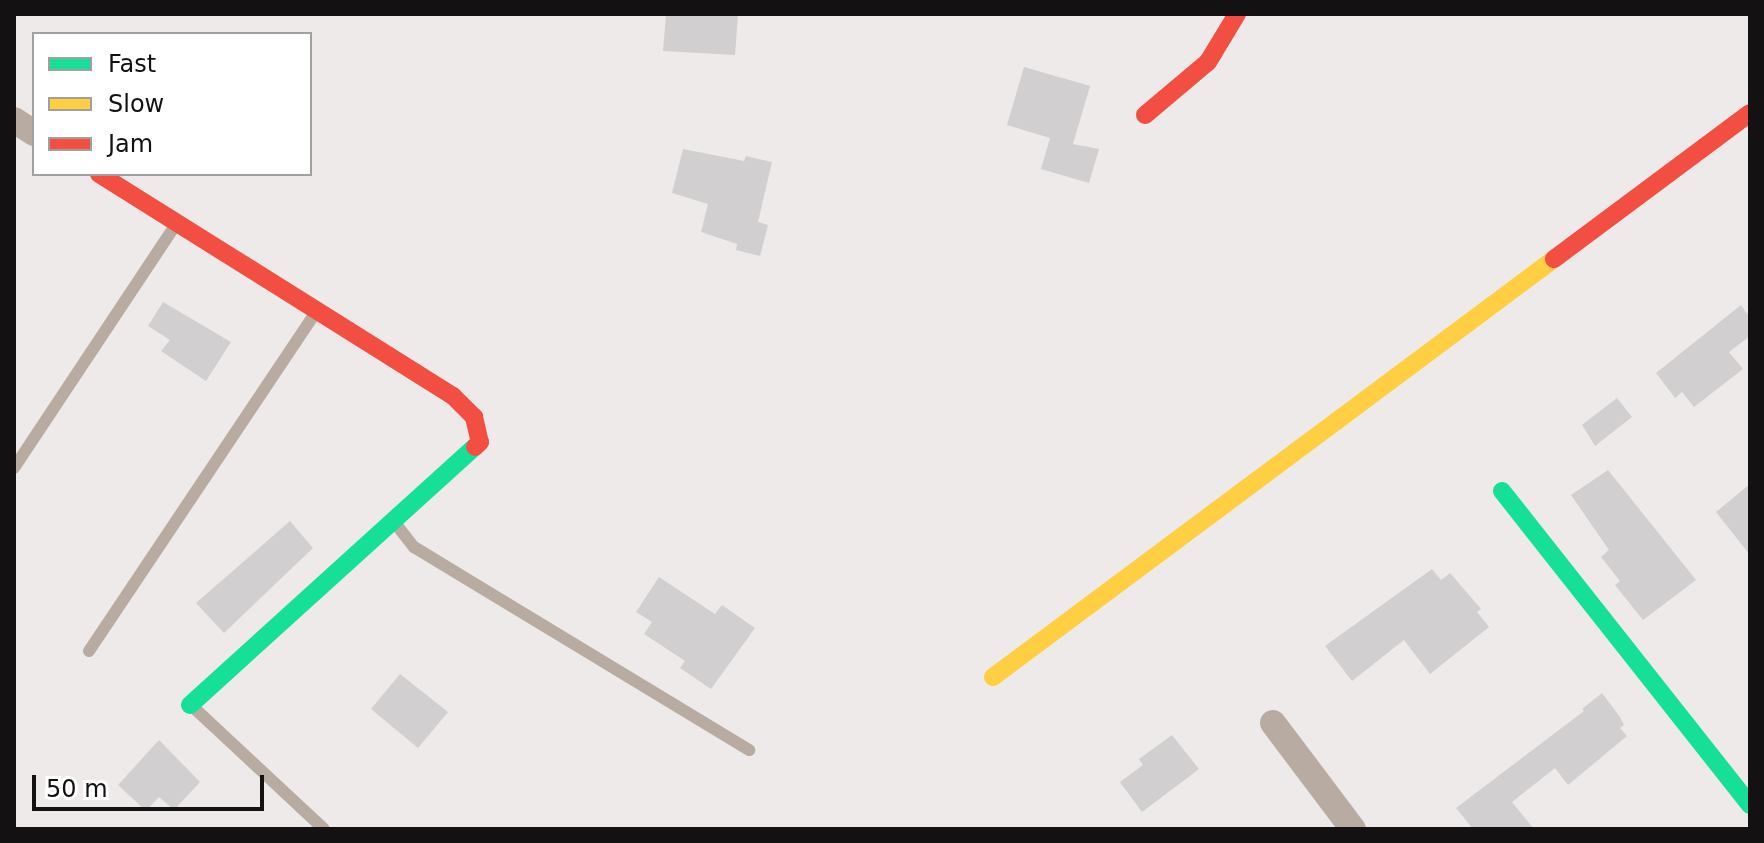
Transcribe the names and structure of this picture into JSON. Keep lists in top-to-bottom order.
{
  "legend": ["Fast", "Slow", "Jam"],
  "scale_bar": "50 m"
}
